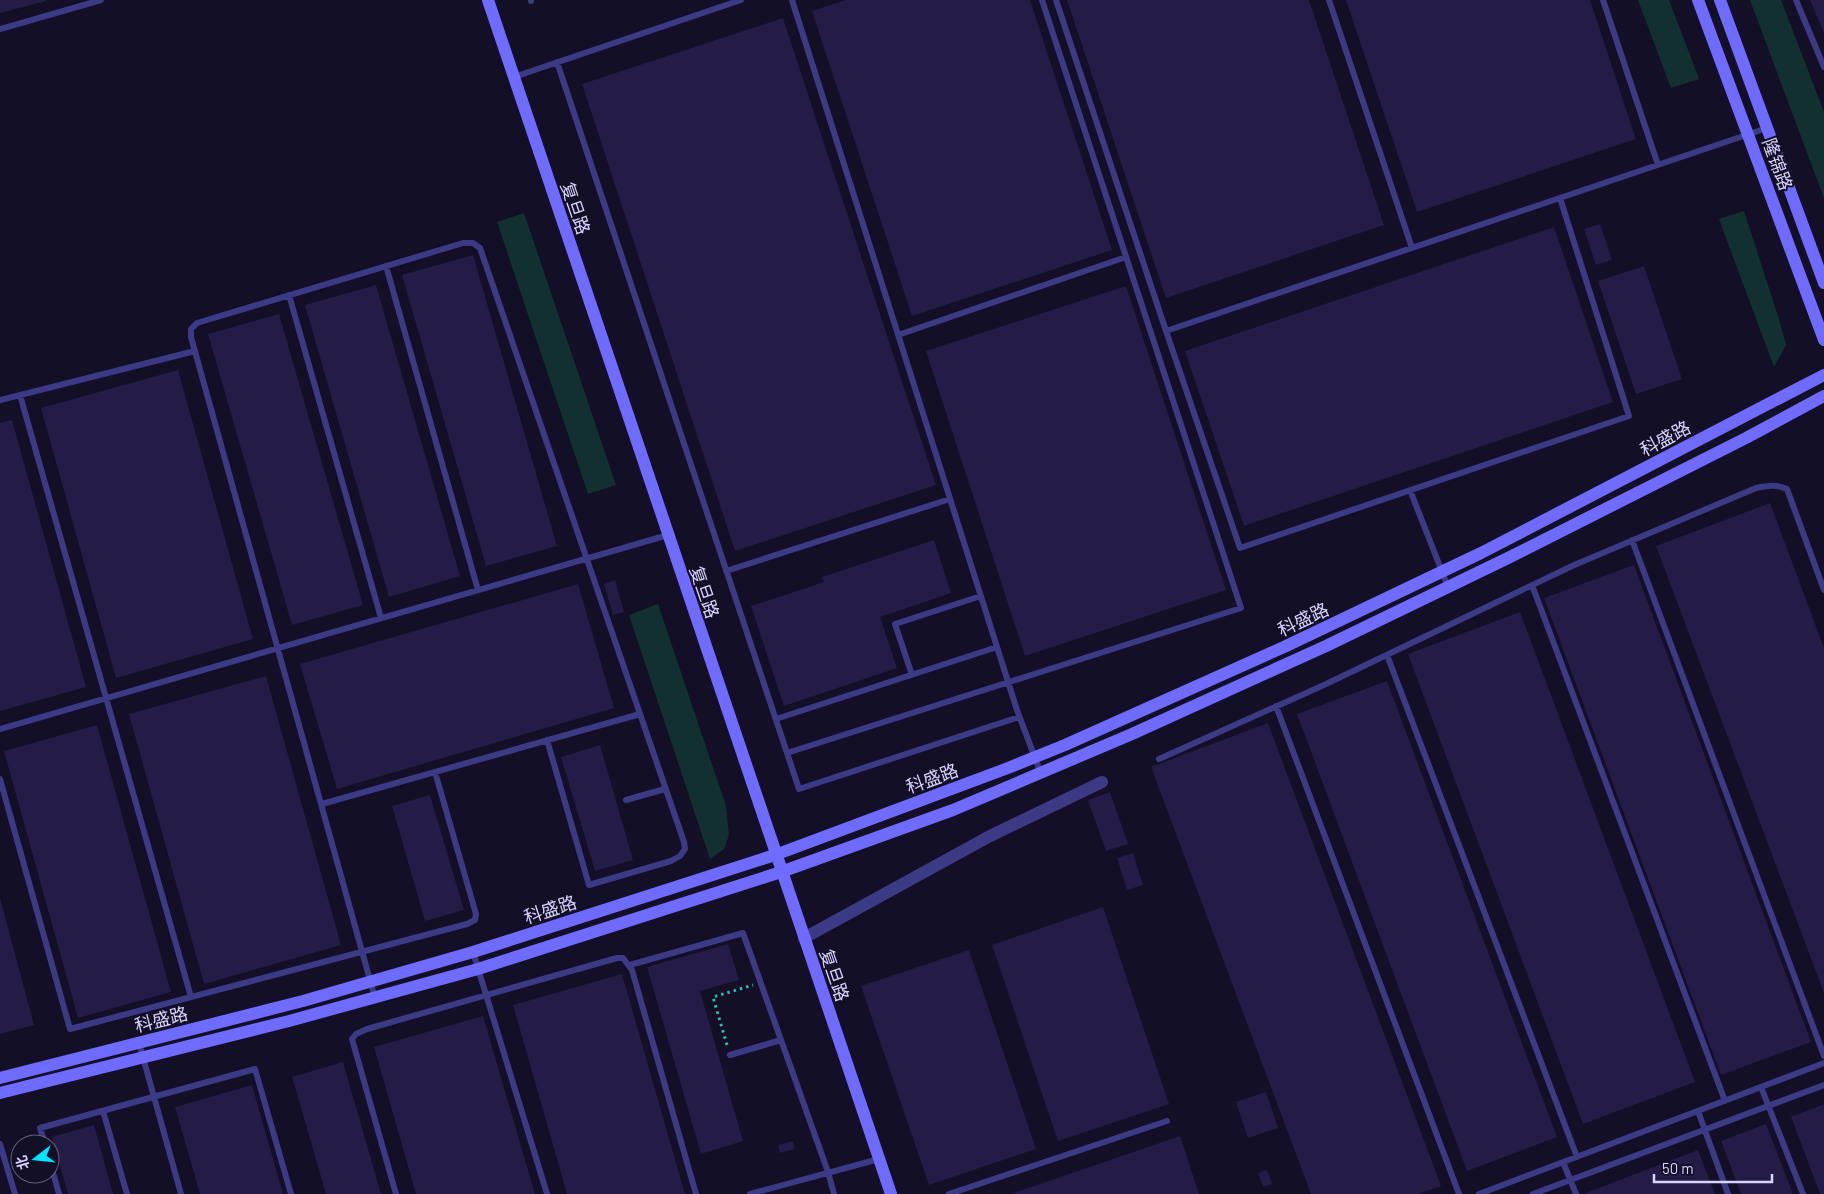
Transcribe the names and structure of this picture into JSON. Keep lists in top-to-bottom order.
{
  "streets": {
    "street": ["隆锦路", "复旦路", "科盛路"]
  },
  "crossings": [
    ["复旦路", "科盛路"]
  ],
  "scale_bar": "50 m",
  "north": "left"
}
